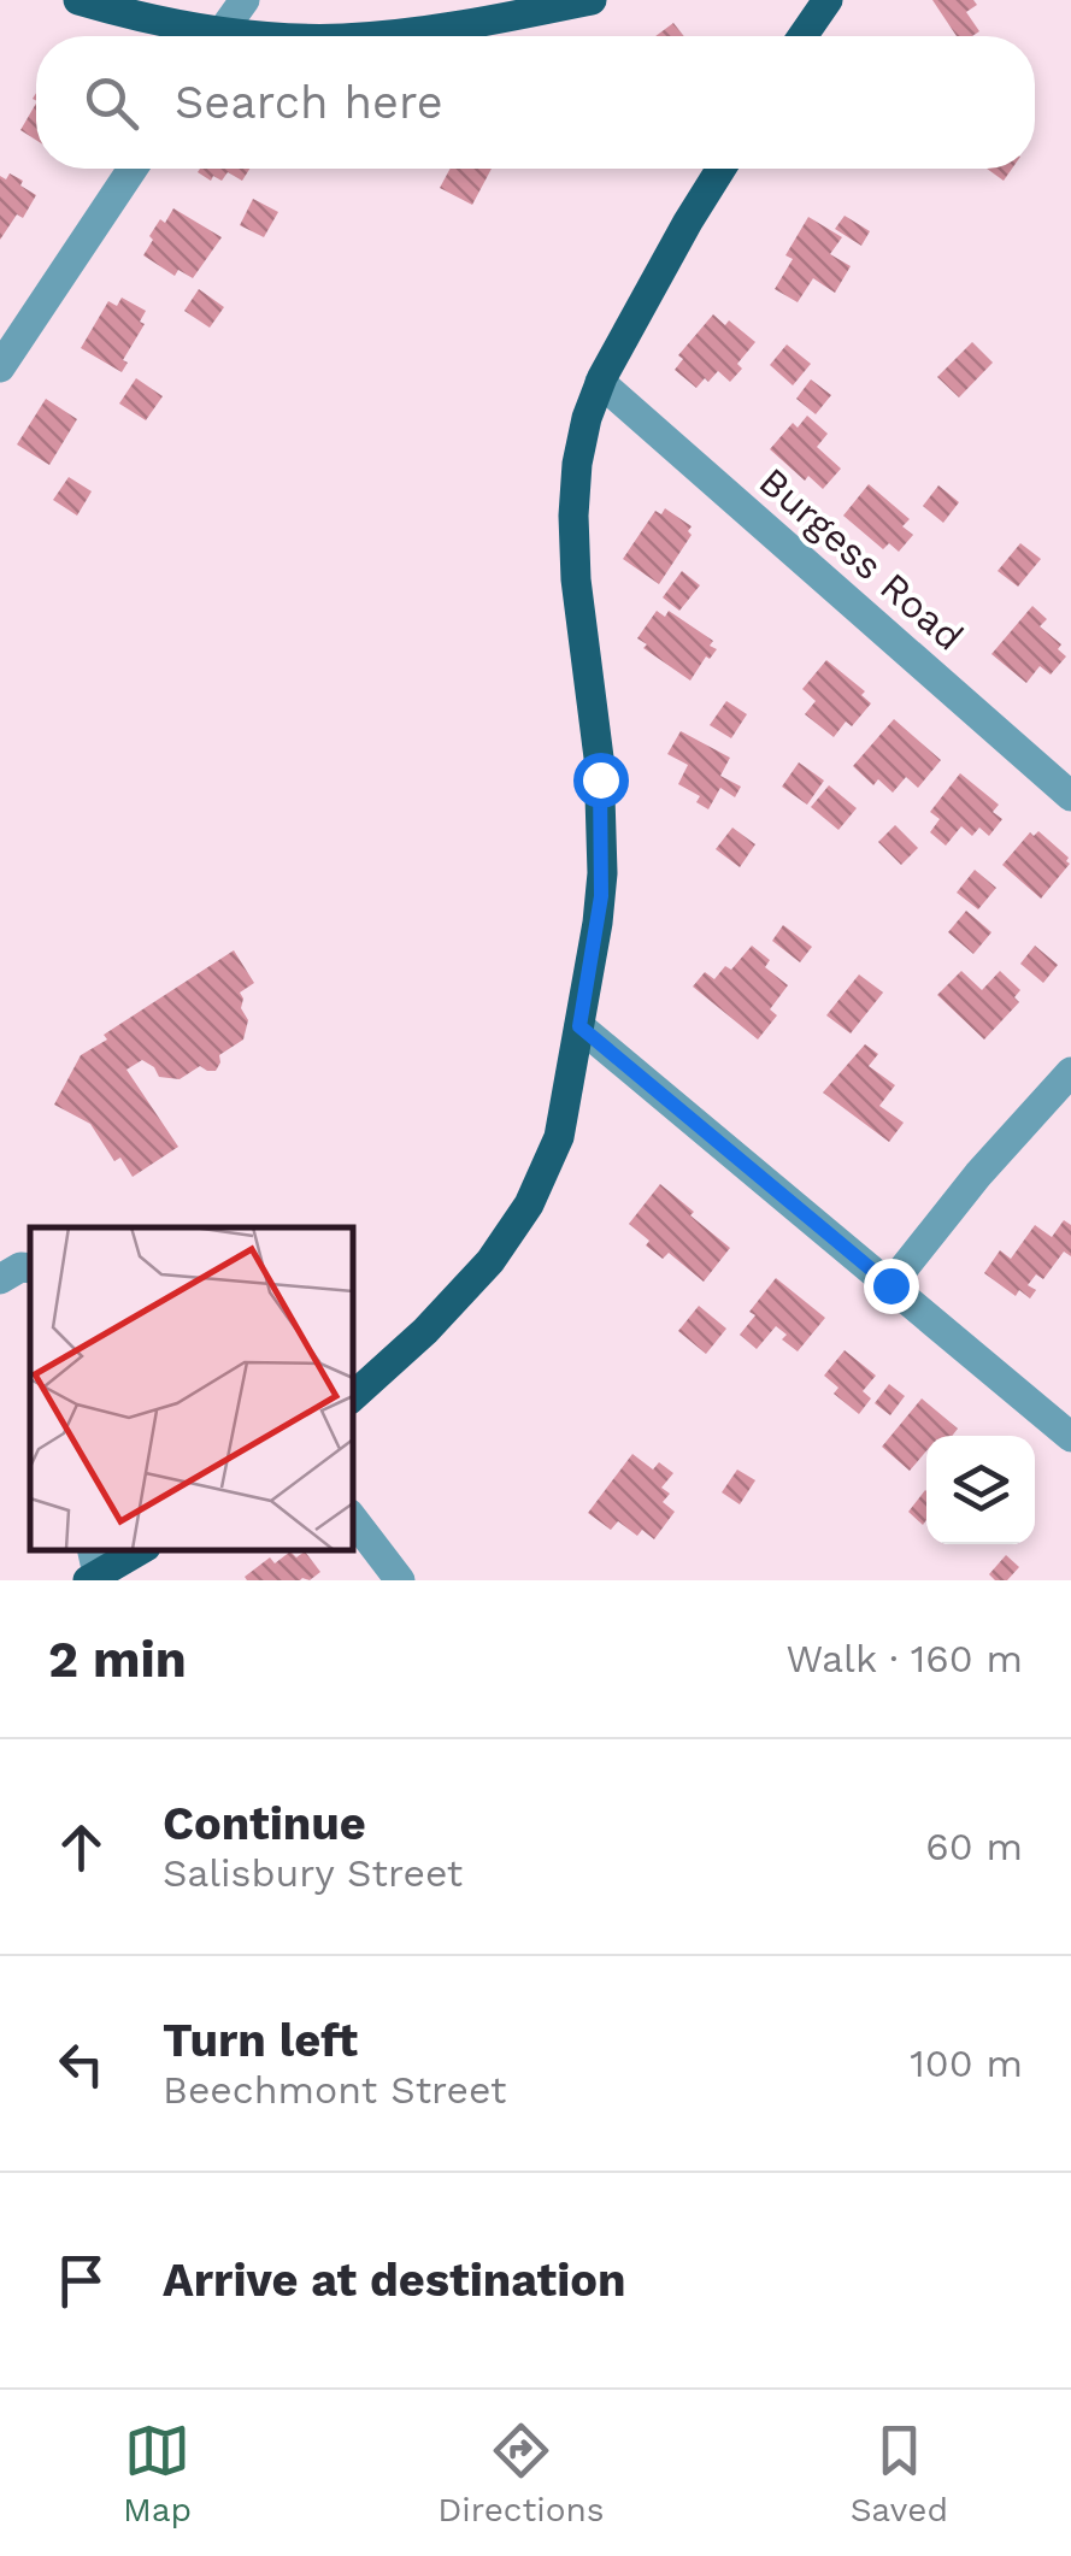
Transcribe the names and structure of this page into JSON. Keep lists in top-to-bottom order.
{
  "streets": {
    "street": ["Burgess Road"]
  },
  "page": {
    "search": "Search here",
    "heading": ["2 min", "Walk · 160 m"],
    "list": [
      ["Continue", "Salisbury Street", "60 m"],
      ["Turn left", "Beechmont Street", "100 m"],
      "Arrive at destination"
    ],
    "nav": ["Map", "Directions", "Saved"]
  }
}
